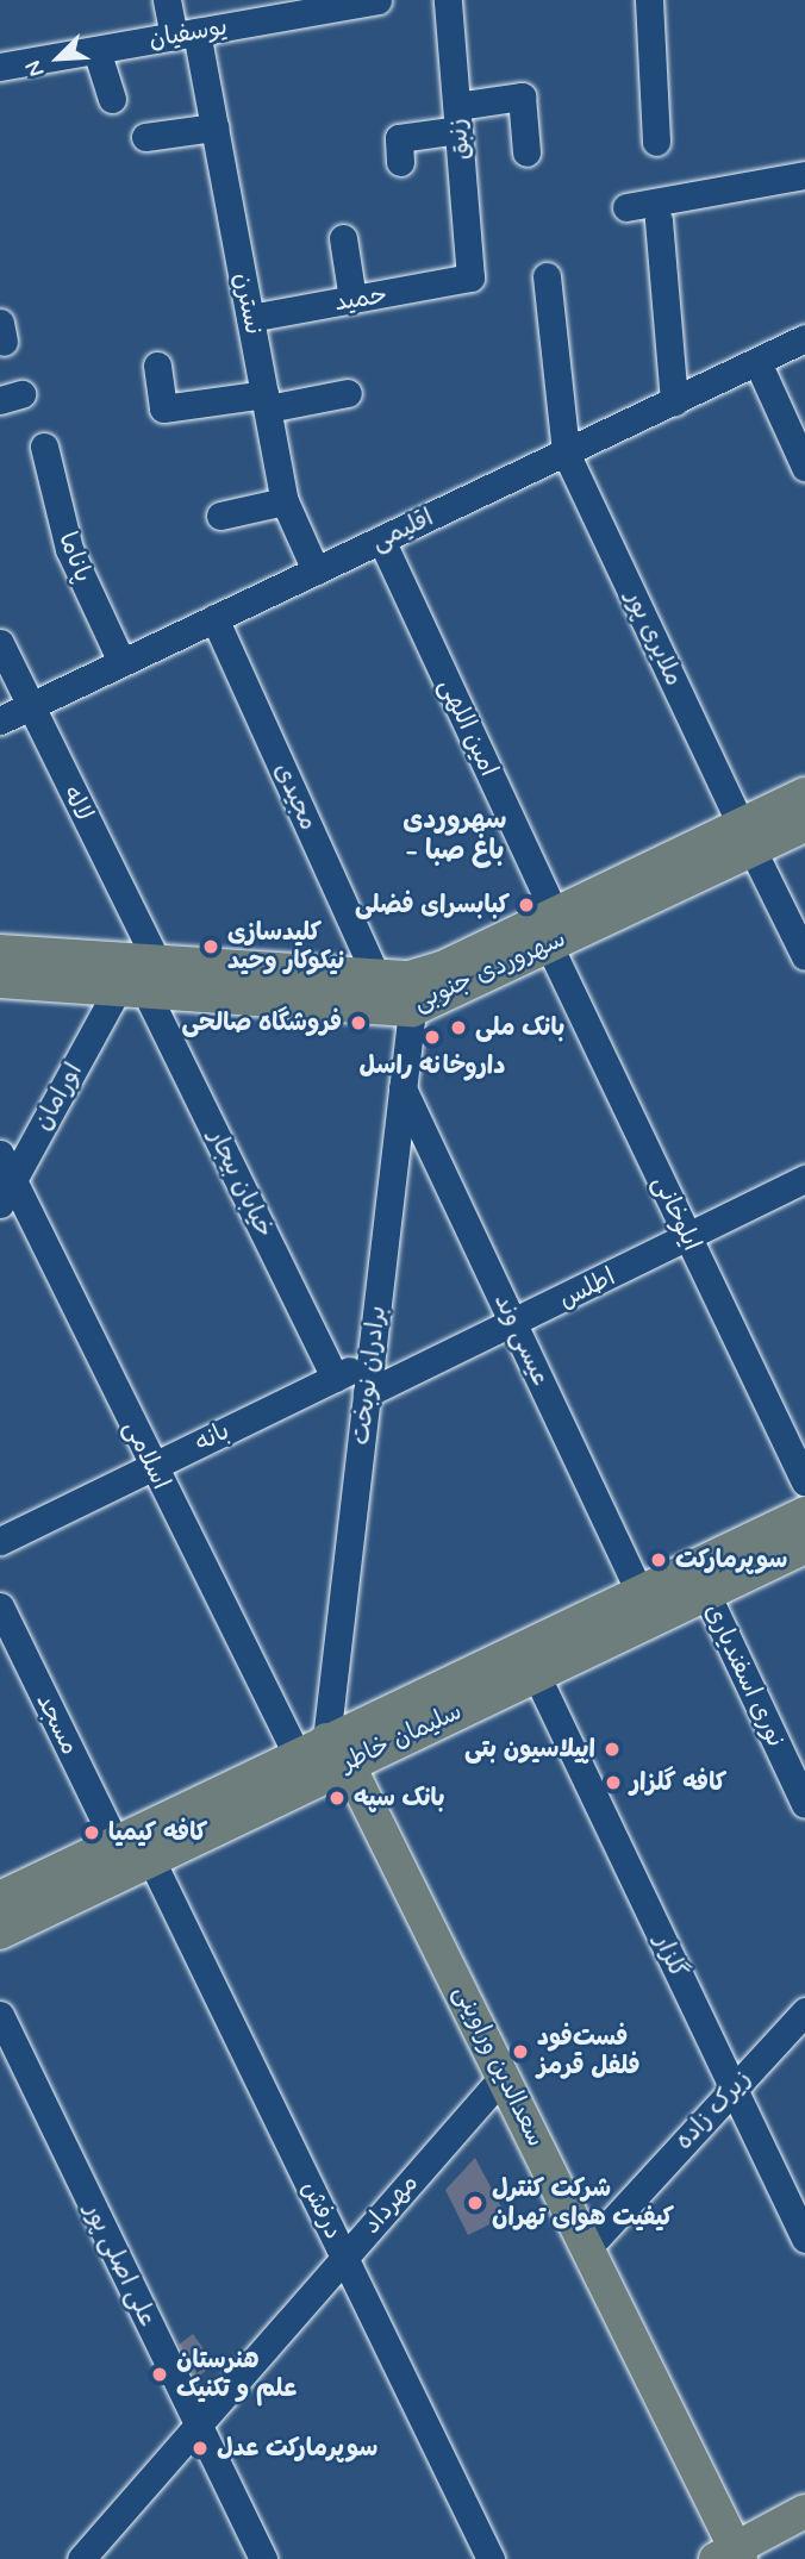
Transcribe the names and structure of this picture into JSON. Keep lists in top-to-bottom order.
{
  "streets": {
    "main road": ["سهروردی جنوبی", "سلیمان خاطر", "سعدالدین وراوینی"],
    "street": [
      "یوسفیان",
      "زنبق",
      "حمید",
      "نسترن",
      "اقلیمی",
      "پاناما",
      "ملایری پور",
      "امین اللهی",
      "مجیدی",
      "لاله",
      "اورامان",
      "خیابان بیجار",
      "ایلوخانی",
      "اطلس",
      "عیسی وند",
      "برادران نوبخت",
      "بانه",
      "اسلامی",
      "نوری اسفندیاری",
      "مسجد",
      "گلزار",
      "زیرک زاده",
      "مهرداد",
      "درفش",
      "علی اصلی پور"
    ]
  },
  "crossings": [
    ["یوسفیان", "نسترن"],
    ["زنبق", "حمید"],
    ["حمید", "نسترن"],
    ["نسترن", "اقلیمی"],
    ["اقلیمی", "پاناما"],
    ["اقلیمی", "ملایری پور"],
    ["اقلیمی", "امین اللهی"],
    ["اقلیمی", "مجیدی"],
    ["اقلیمی", "لاله"],
    ["ملایری پور", "سهروردی جنوبی"],
    ["امین اللهی", "سهروردی جنوبی"],
    ["امین اللهی", "ایلوخانی"],
    ["مجیدی", "سهروردی جنوبی"],
    ["لاله", "سهروردی جنوبی"],
    ["لاله", "اورامان"],
    ["لاله", "خیابان بیجار"],
    ["سهروردی جنوبی", "اورامان"],
    ["سهروردی جنوبی", "خیابان بیجار"],
    ["سهروردی جنوبی", "ایلوخانی"],
    ["سهروردی جنوبی", "برادران نوبخت"],
    ["اورامان", "خیابان بیجار"],
    ["اورامان", "اسلامی"],
    ["خیابان بیجار", "بانه"],
    ["ایلوخانی", "اطلس"],
    ["اطلس", "عیسی وند"],
    ["اطلس", "برادران نوبخت"],
    ["عیسی وند", "برادران نوبخت"],
    ["عیسی وند", "سلیمان خاطر"],
    ["برادران نوبخت", "بانه"],
    ["برادران نوبخت", "اسلامی"],
    ["برادران نوبخت", "سلیمان خاطر"],
    ["برادران نوبخت", "سعدالدین وراوینی"],
    ["بانه", "اسلامی"],
    ["اسلامی", "سلیمان خاطر"],
    ["اسلامی", "سعدالدین وراوینی"],
    ["نوری اسفندیاری", "سلیمان خاطر"],
    ["مسجد", "سلیمان خاطر"],
    ["سلیمان خاطر", "گلزار"],
    ["سلیمان خاطر", "سعدالدین وراوینی"],
    ["سلیمان خاطر", "درفش"],
    ["گلزار", "زیرک زاده"],
    ["سعدالدین وراوینی", "زیرک زاده"],
    ["سعدالدین وراوینی", "مهرداد"],
    ["مهرداد", "درفش"],
    ["مهرداد", "علی اصلی پور"]
  ],
  "districts": ["سهروردی - باغ صبا"],
  "places": [
    "کبابسرای فضلی",
    "کلیدسازی نیکوکار وحید",
    "فروشگاه صالحی",
    "بانک ملی",
    "داروخانه راسل",
    "سوپرمارکت",
    "اپیلاسیون بتی",
    "کافه گلزار",
    "بانک سپه",
    "کافه کیمیا",
    "فست‌فود فلفل قرمز",
    "شرکت کنترل کیفیت هوای تهران",
    "هنرستان علم و تکنیک",
    "سوپرمارکت عدل"
  ],
  "north": "bottom left"
}
